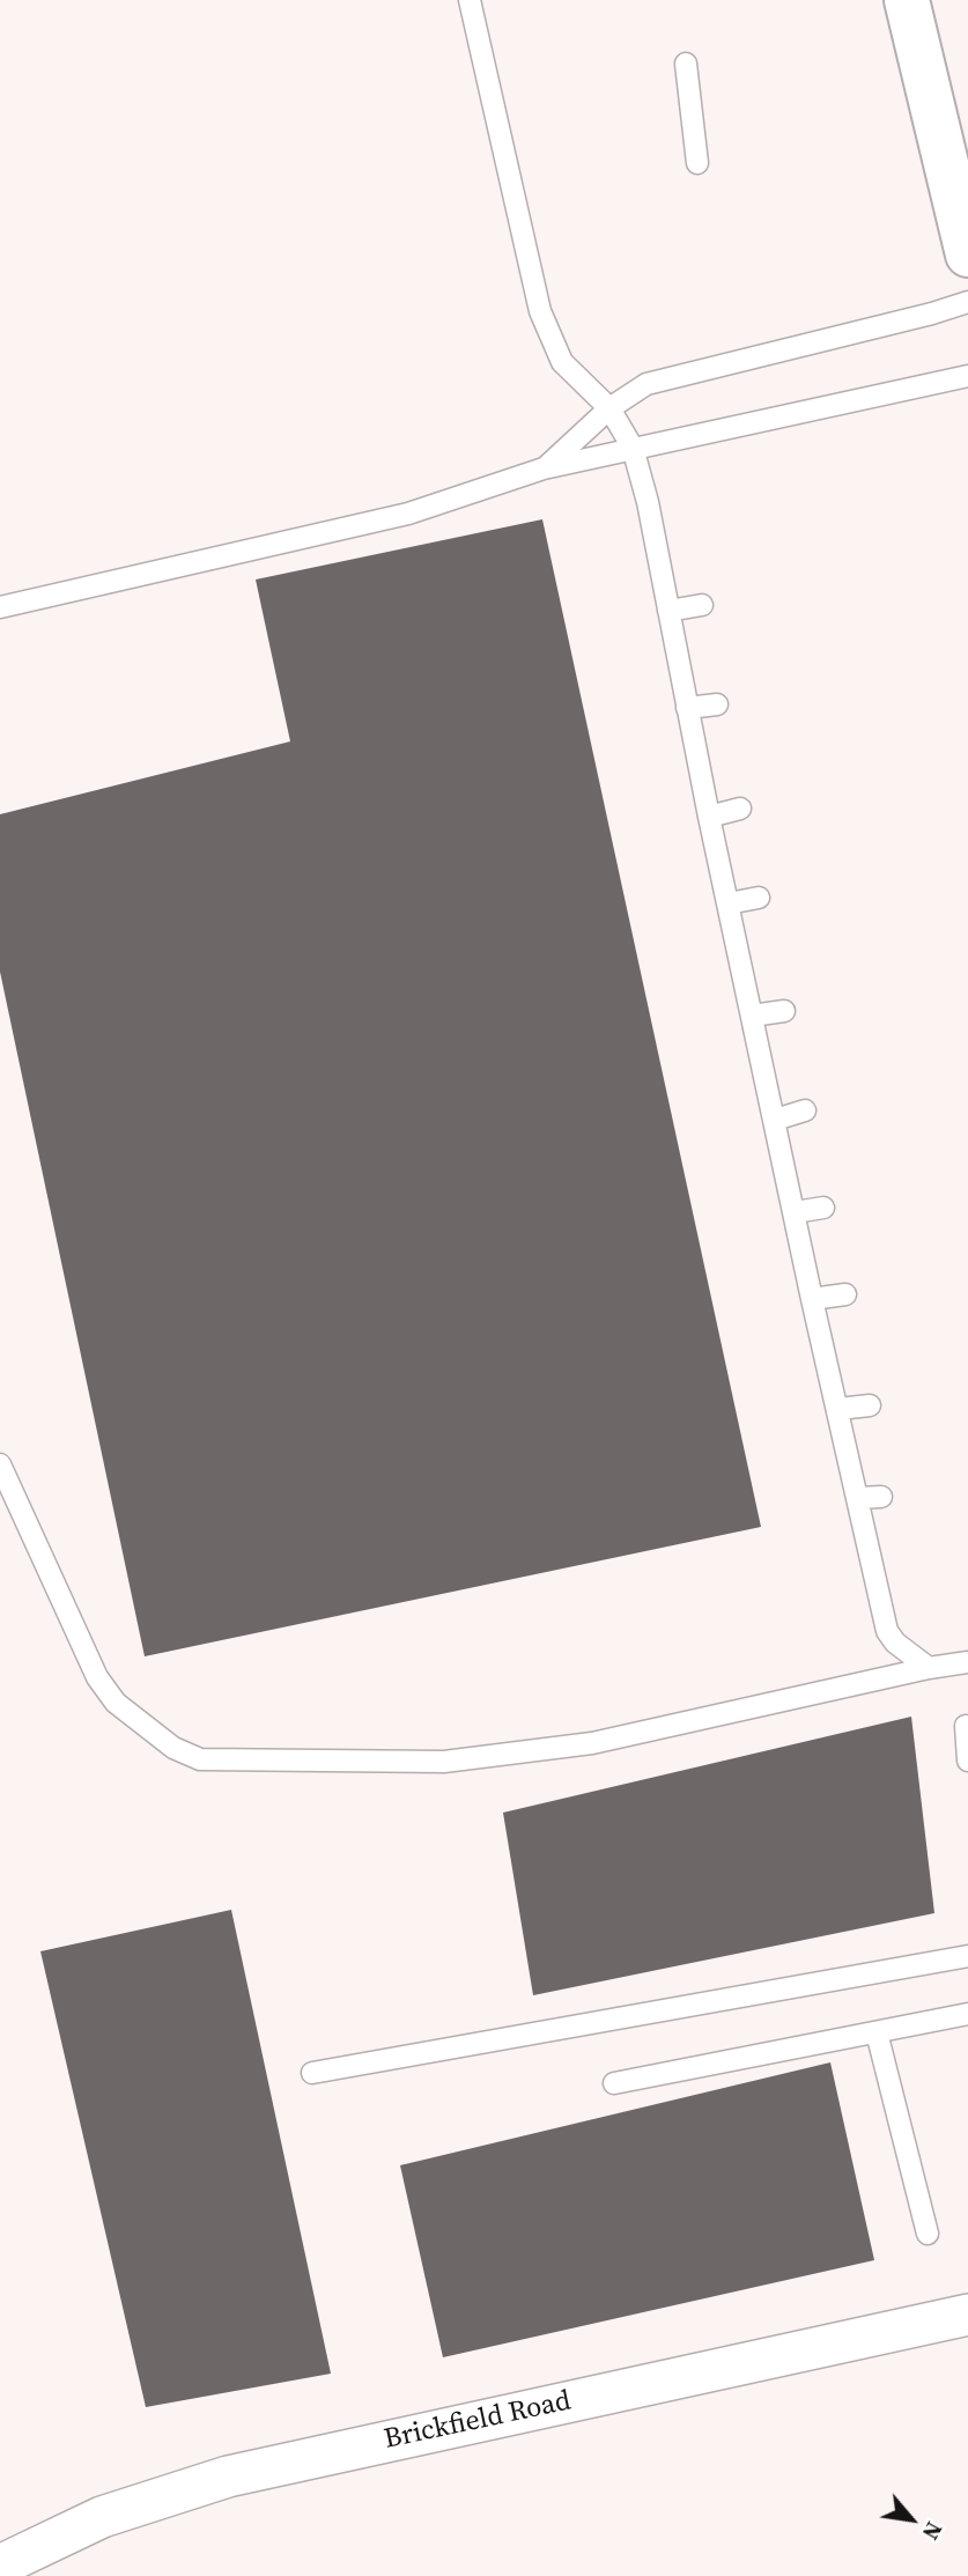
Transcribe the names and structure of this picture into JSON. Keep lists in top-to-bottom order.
{
  "streets": {
    "street": ["Brickfield Road"]
  },
  "north": "bottom right"
}
